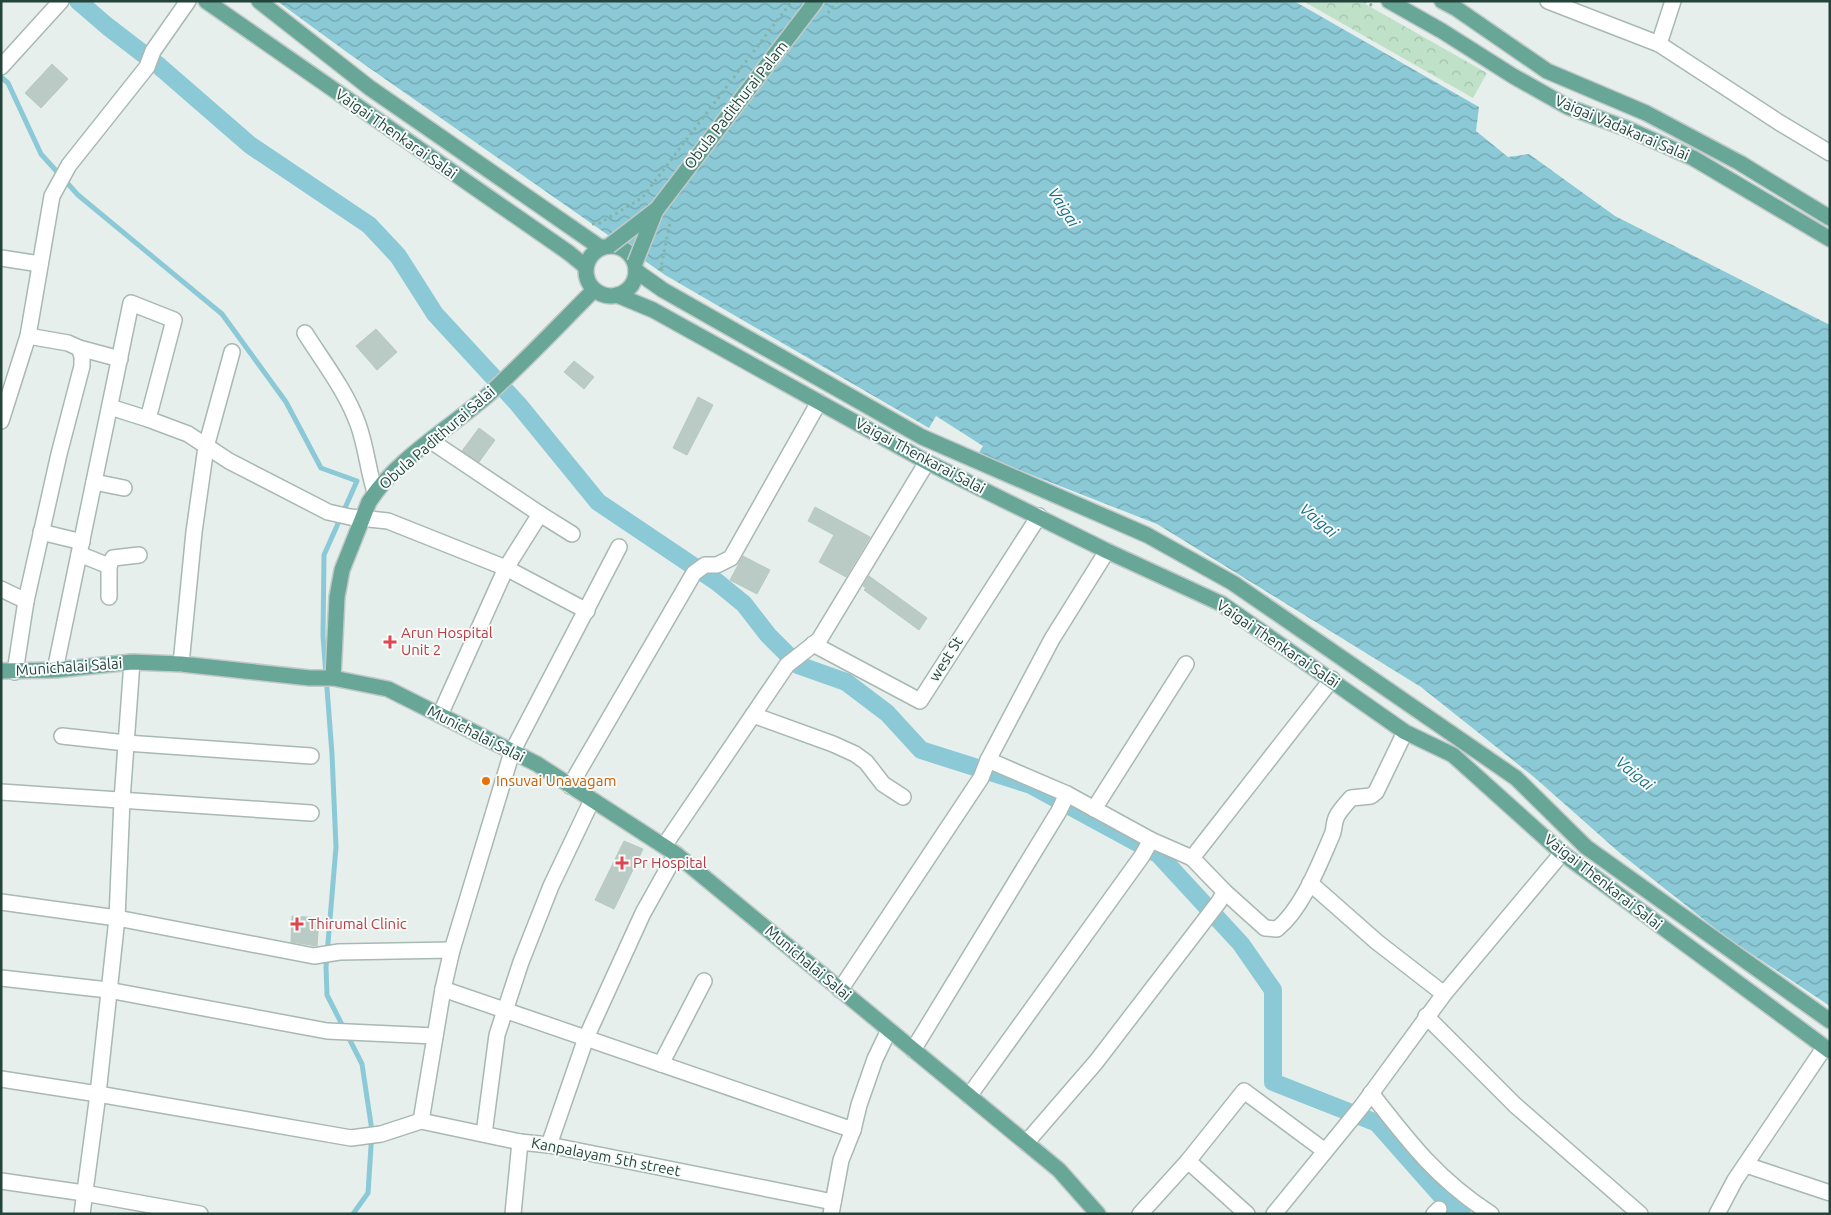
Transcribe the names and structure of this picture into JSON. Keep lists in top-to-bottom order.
{
  "streets": {
    "main road": [
      "Obula Padithurai Palam",
      "Vaigai Vadakarai Salai",
      "Vaigai Thenkarai Salai",
      "Obula Padithurai Salai",
      "Munichalai Salai"
    ],
    "street": ["west St", "Kanpalayam 5th street"]
  },
  "crossings": [
    ["Obula Padithurai Palam", "Vaigai Thenkarai Salai"],
    ["Obula Padithurai Palam", "Obula Padithurai Salai"],
    ["Vaigai Thenkarai Salai", "Obula Padithurai Salai"],
    ["Vaigai Thenkarai Salai", "west St"],
    ["Obula Padithurai Salai", "Munichalai Salai"]
  ],
  "water": ["Vaigai"],
  "places": {
    "health": ["Arun Hospital Unit 2", "Pr Hospital", "Thirumal Clinic"],
    "other": ["Insuvai Unavagam"]
  }
}
